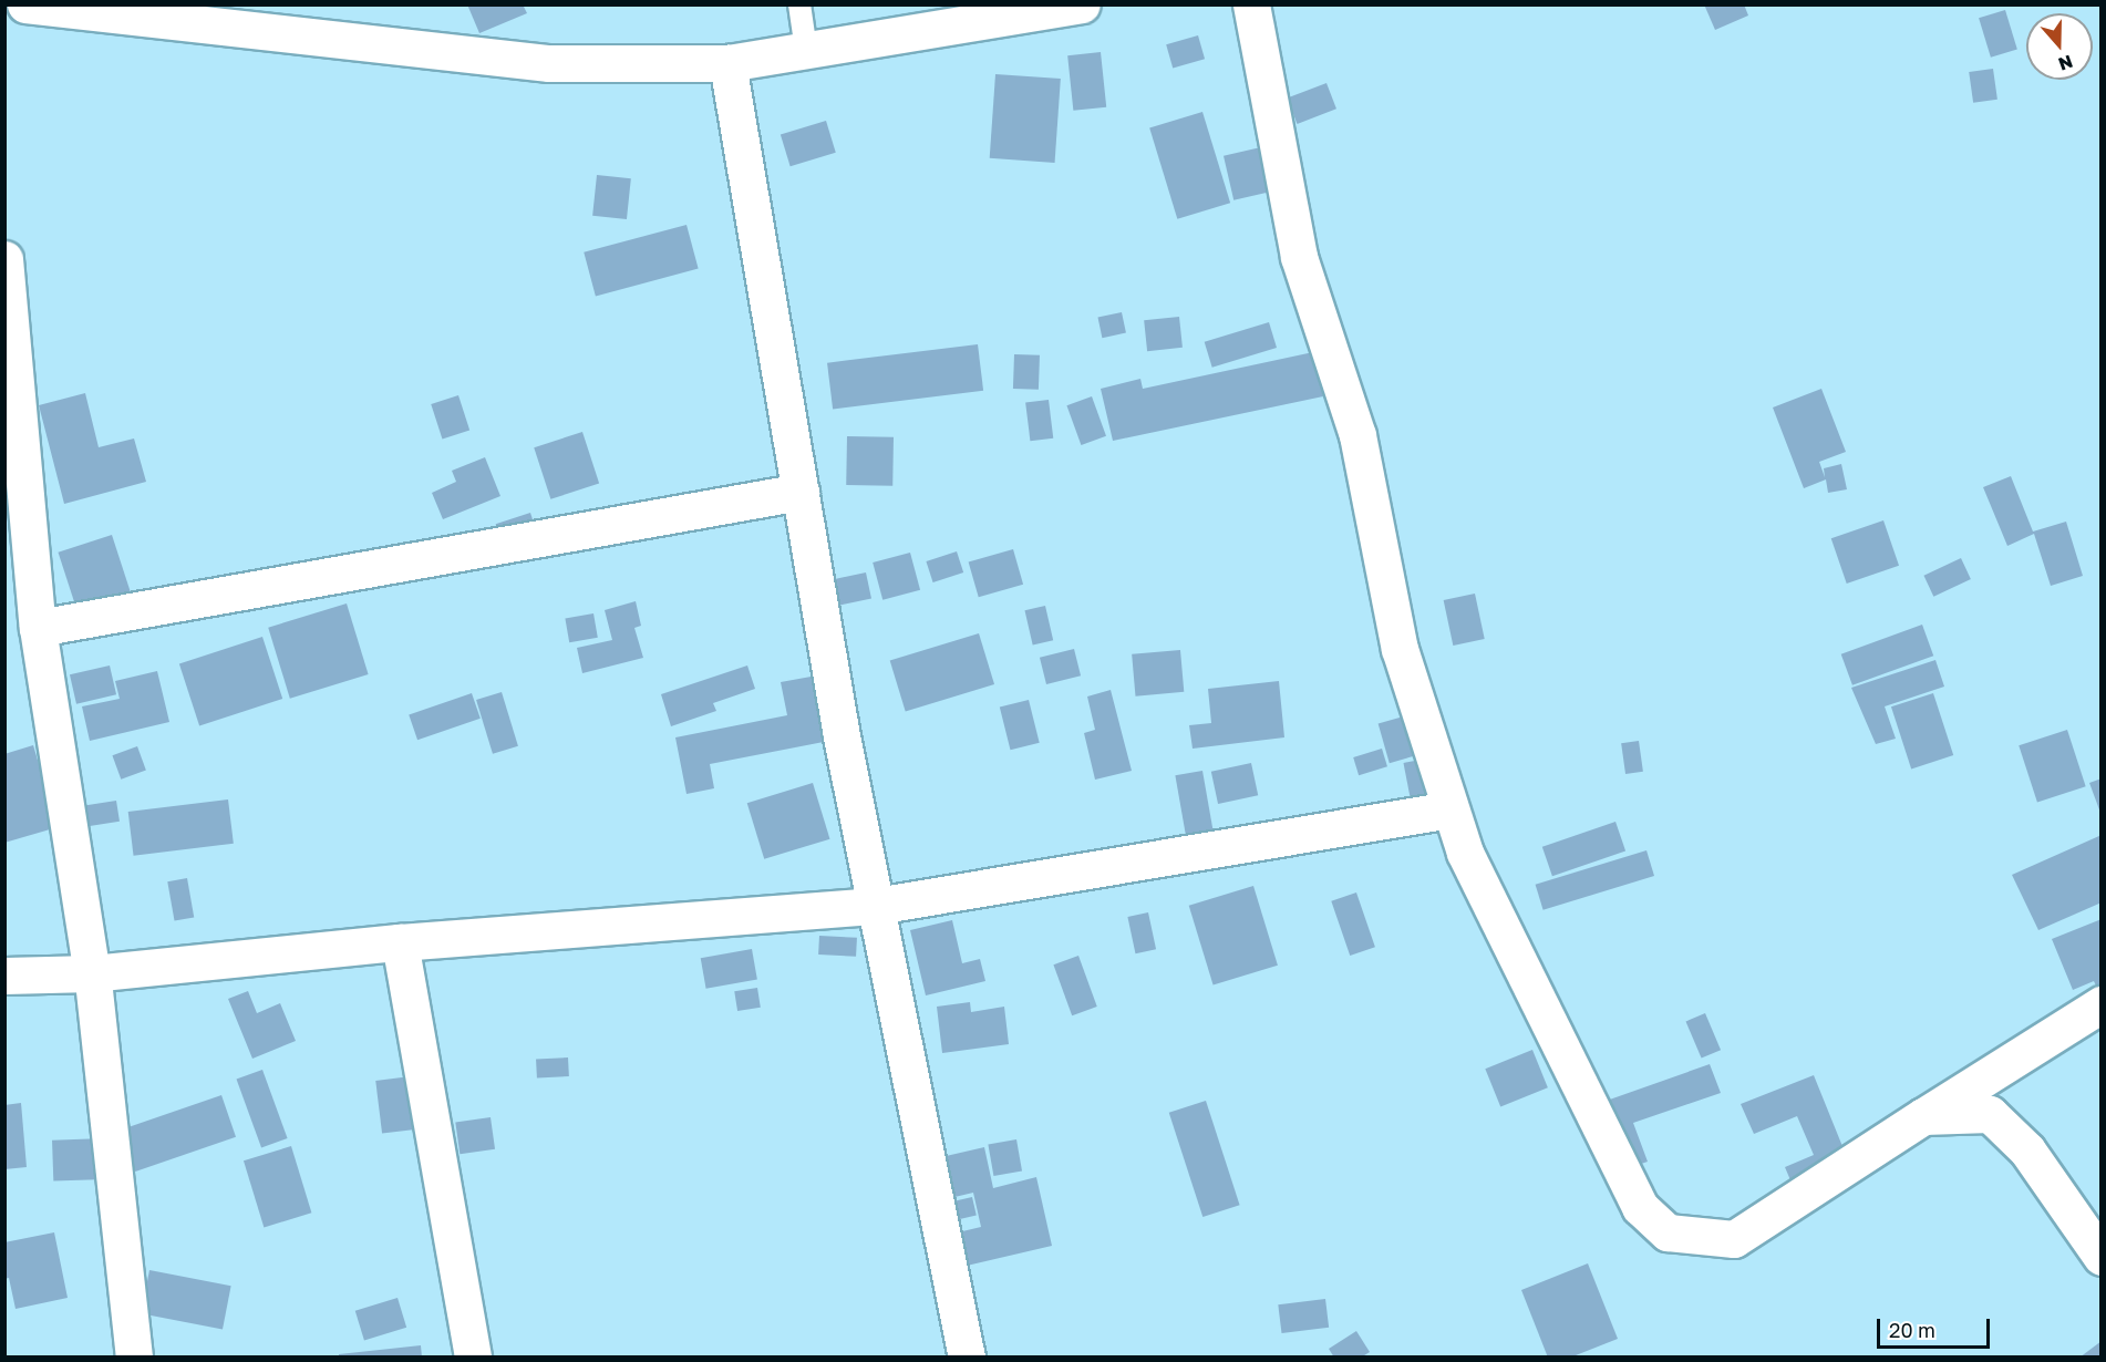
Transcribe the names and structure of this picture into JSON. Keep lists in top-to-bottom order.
{
  "scale_bar": "20 m",
  "north": "bottom"
}
